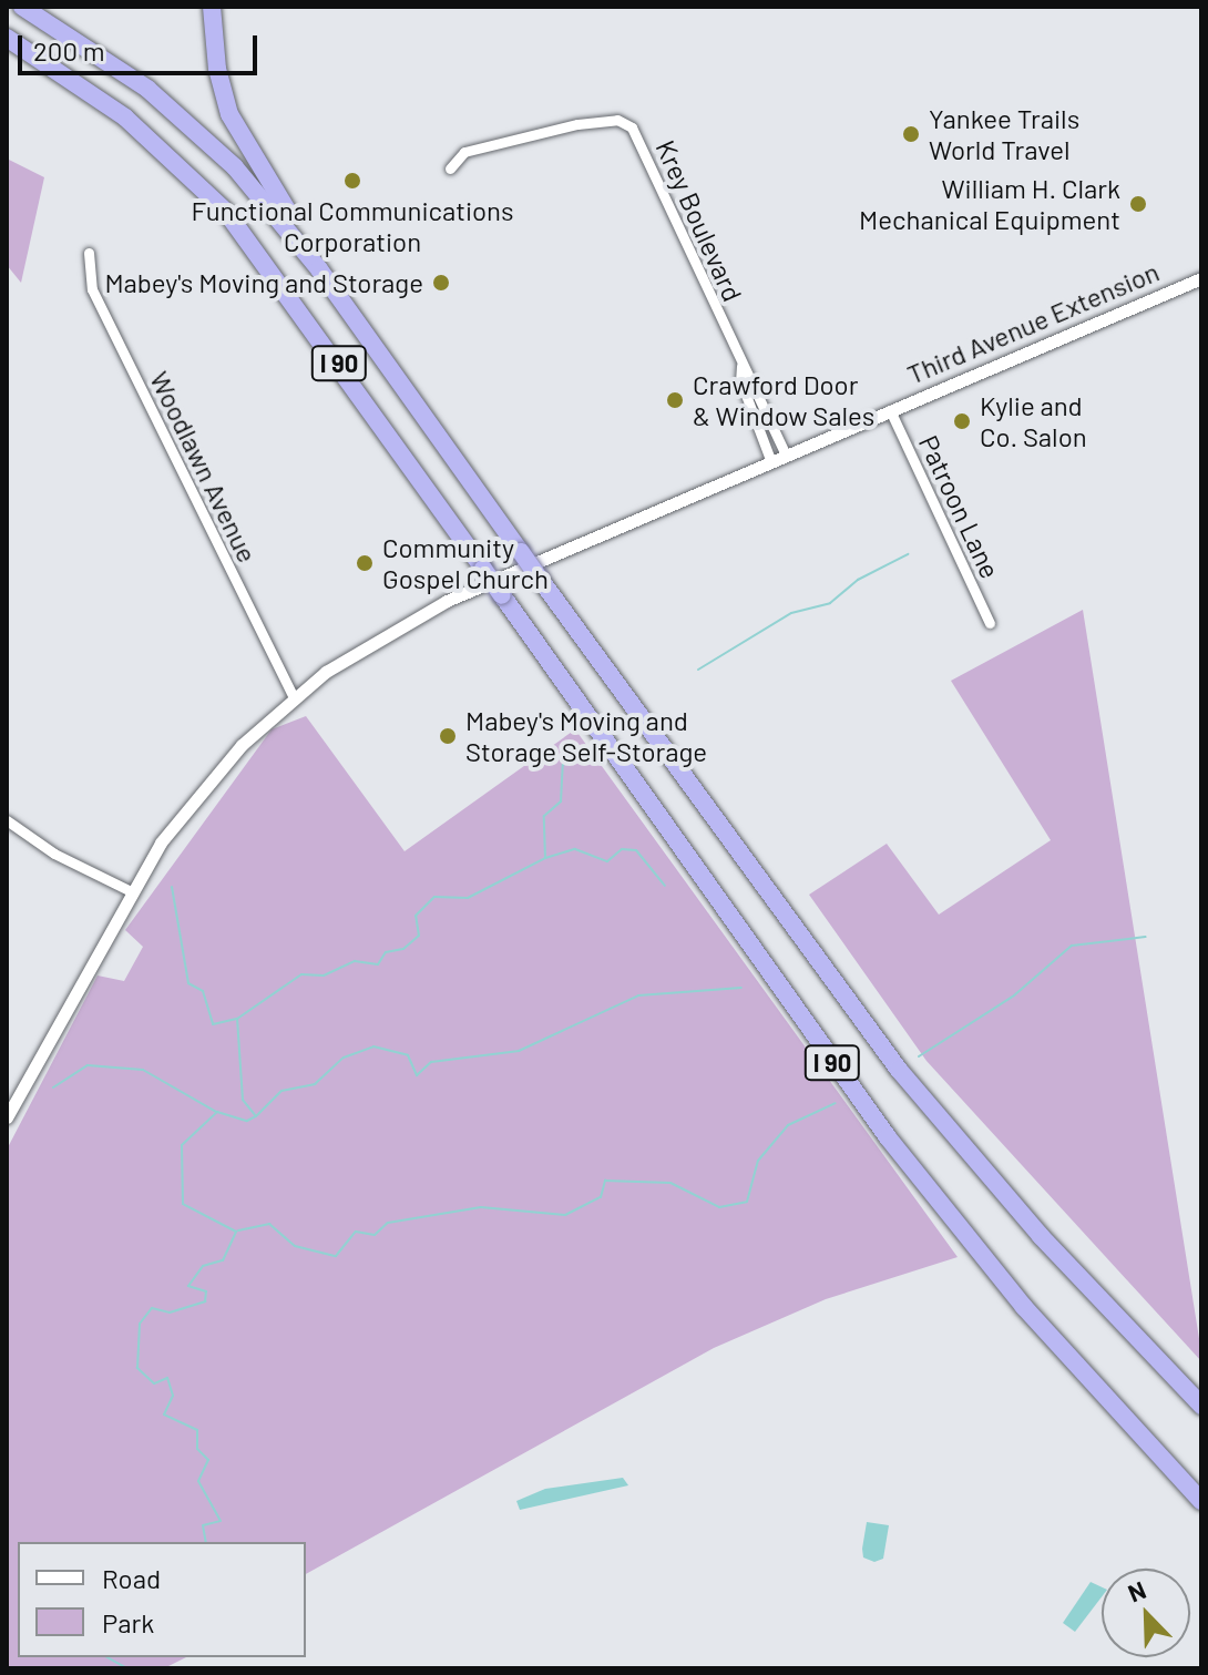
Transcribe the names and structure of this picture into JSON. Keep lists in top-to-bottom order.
{
  "streets": {
    "highway": ["I 90"],
    "street": [
      "Krey Boulevard",
      "Third Avenue Extension",
      "Woodlawn Avenue",
      "Patroon Lane"
    ]
  },
  "crossings": [
    ["Krey Boulevard", "Third Avenue Extension"],
    ["Third Avenue Extension", "Woodlawn Avenue"],
    ["Third Avenue Extension", "Patroon Lane"]
  ],
  "places": [
    "Yankee Trails World Travel",
    "Functional Communications Corporation",
    "William H. Clark Mechanical Equipment",
    "Mabey's Moving and Storage",
    "Crawford Door & Window Sales",
    "Kylie and Co. Salon",
    "Community Gospel Church",
    "Mabey's Moving and Storage Self-Storage"
  ],
  "legend": ["Road", "Park"],
  "scale_bar": "200 m",
  "north": "top left"
}
